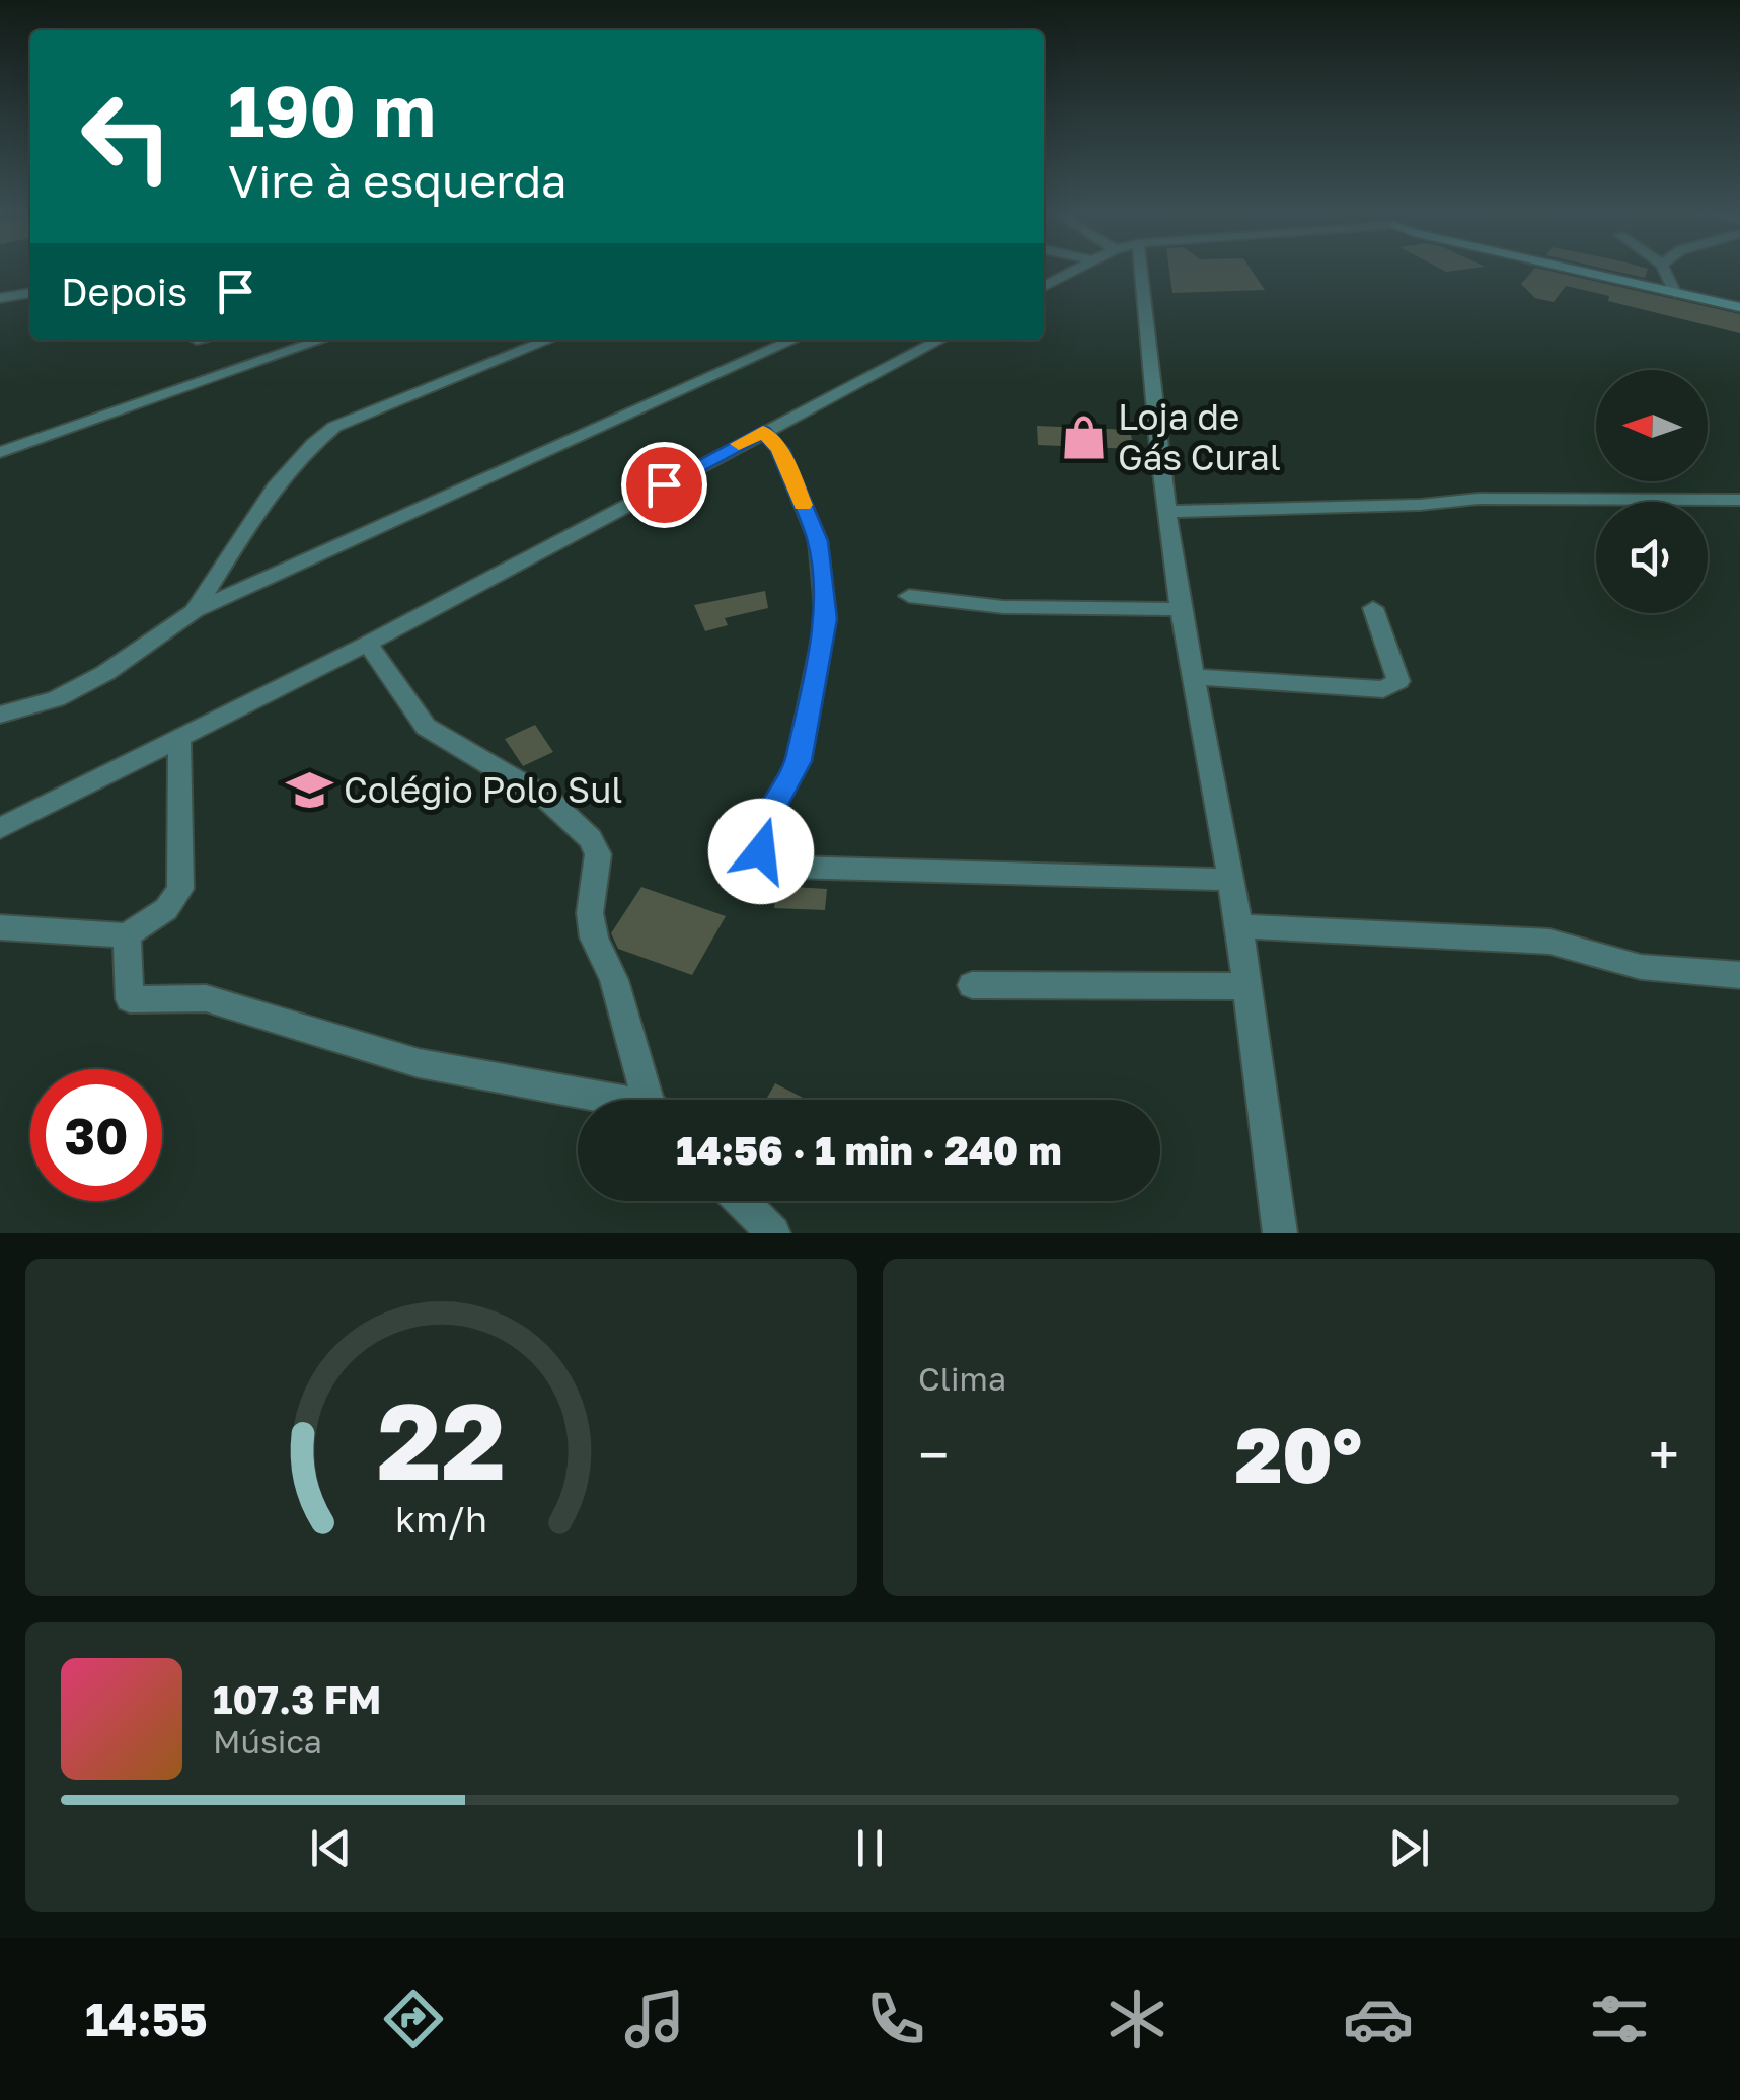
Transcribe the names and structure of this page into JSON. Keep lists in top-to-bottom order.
{
  "places": {
    "shop": ["Loja de Gás Cural"],
    "school or university": ["Colégio Polo Sul"]
  },
  "north": "left",
  "page": {
    "turn": ["190 m", "Vire à esquerda"],
    "then": "Depois",
    "limit": "30",
    "trip": "14:56 · 1 min · 240 m",
    "tile": "Clima",
    "heat": ["−", "20°", "+"],
    "song": ["107.3 FM", "Música"],
    "tabs": "14:55",
    "gauge": ["22", "km/h"]
  }
}
